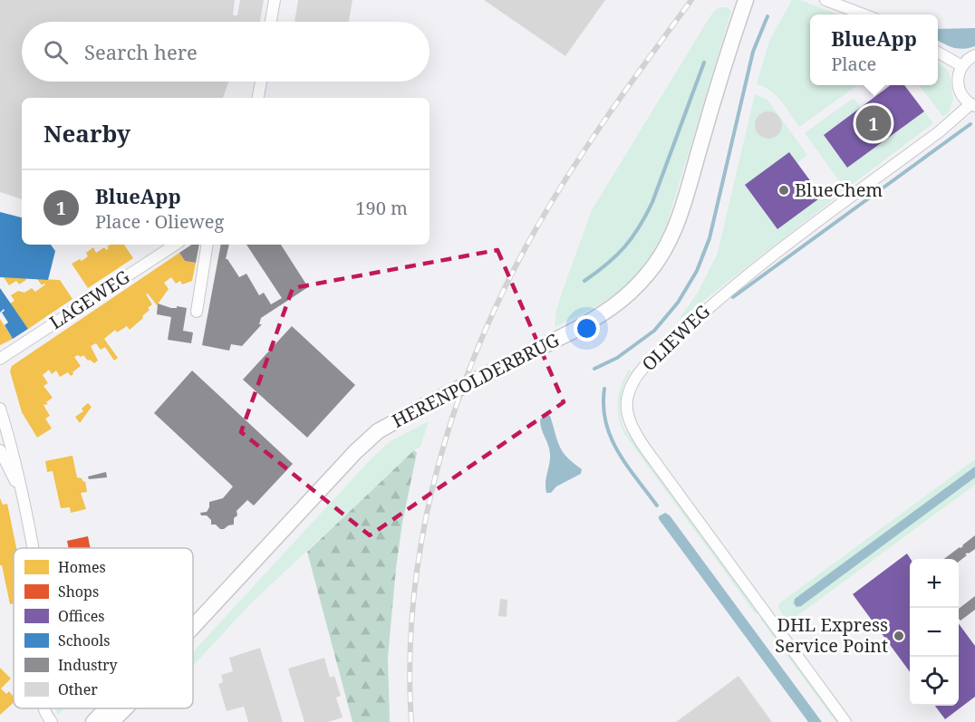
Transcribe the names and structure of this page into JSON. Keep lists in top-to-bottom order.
{
  "streets": {
    "street": ["LAGEWEG", "OLIEWEG", "HERENPOLDERBRUG"]
  },
  "places": ["BlueChem", "DHL Express Service Point"],
  "legend": [
    "Homes",
    "Shops",
    "Offices",
    "Schools",
    "Industry",
    "Other"
  ],
  "page": {
    "popup": ["BlueApp", "Place"],
    "search": "Search here",
    "heading": "Nearby",
    "pins": "1",
    "list": [
      {
        "mark": "1",
        "name": "BlueApp",
        "note": "Place · Olieweg",
        "value": "190 m"
      }
    ],
    "map_buttons": ["+", "−"]
  }
}
